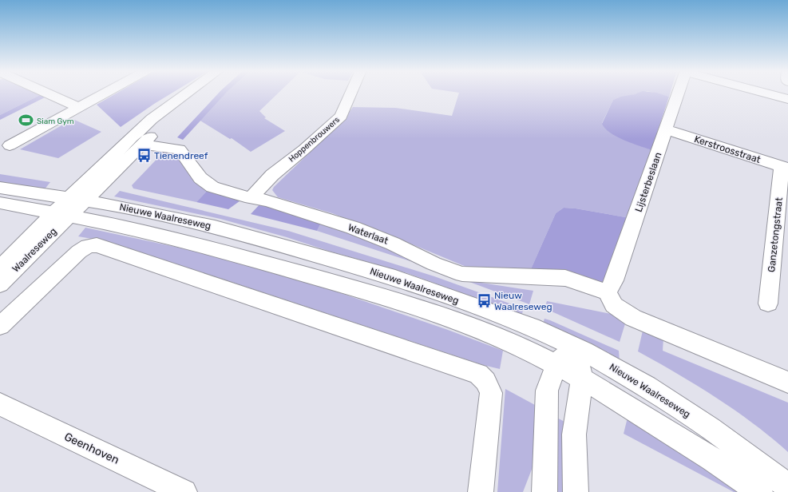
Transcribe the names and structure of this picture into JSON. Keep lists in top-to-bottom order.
{
  "streets": {
    "street": [
      "Hoppenbrouwers",
      "Kerstroosstraat",
      "Lijsterbeslaan",
      "Nieuwe Waalreseweg",
      "Waterlaat",
      "Ganzetongstraat",
      "Waalreseweg",
      "Geenhoven"
    ]
  },
  "crossings": [
    ["Hoppenbrouwers", "Waterlaat"],
    ["Kerstroosstraat", "Lijsterbeslaan"],
    ["Kerstroosstraat", "Ganzetongstraat"],
    ["Lijsterbeslaan", "Waterlaat"],
    ["Nieuwe Waalreseweg", "Waalreseweg"]
  ],
  "places": {
    "sports": ["Siam Gym"],
    "bus stop": ["Tienendreef", "Nieuw Waalreseweg"]
  }
}
